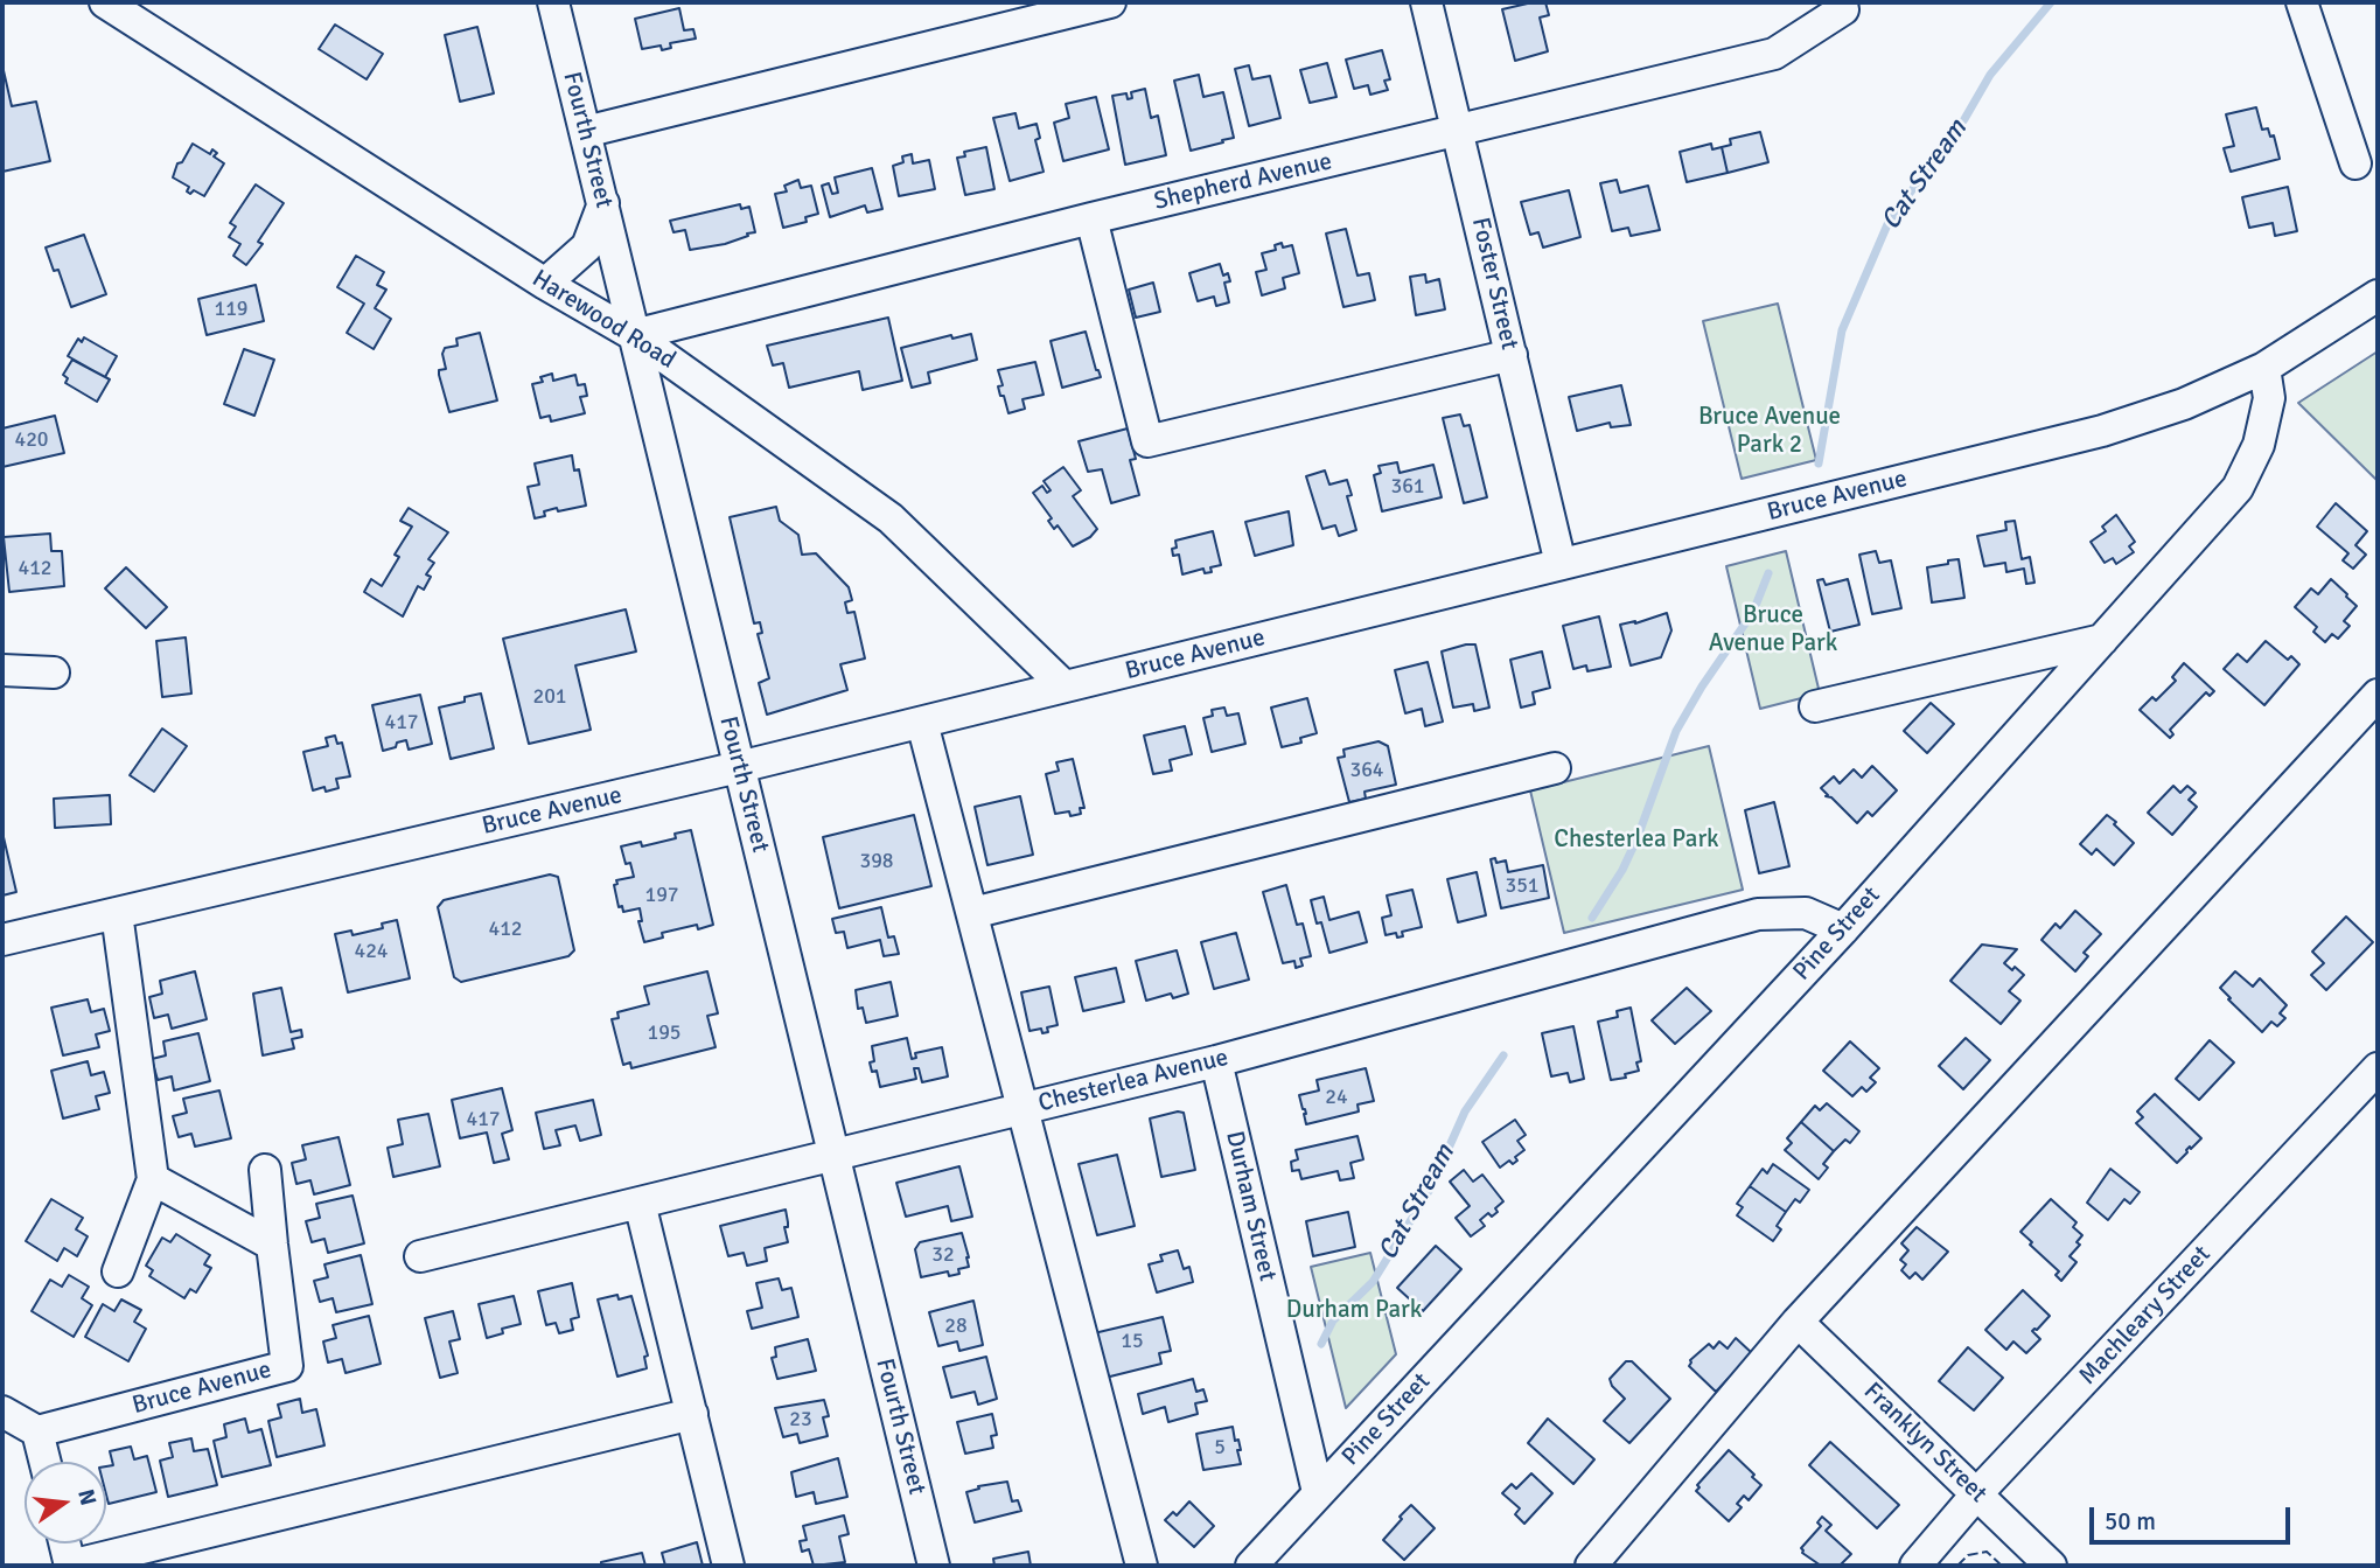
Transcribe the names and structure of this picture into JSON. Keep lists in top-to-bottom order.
{
  "streets": {
    "street": [
      "Fourth Street",
      "Shepherd Avenue",
      "Foster Street",
      "Harewood Road",
      "Bruce Avenue",
      "Pine Street",
      "Chesterlea Avenue",
      "Durham Street",
      "Machleary Street",
      "Franklyn Street"
    ]
  },
  "crossings": [
    ["Fourth Street", "Shepherd Avenue"],
    ["Fourth Street", "Harewood Road"],
    ["Fourth Street", "Bruce Avenue"],
    ["Fourth Street", "Chesterlea Avenue"],
    ["Shepherd Avenue", "Foster Street"],
    ["Shepherd Avenue", "Harewood Road"],
    ["Foster Street", "Bruce Avenue"],
    ["Harewood Road", "Bruce Avenue"],
    ["Bruce Avenue", "Pine Street"],
    ["Pine Street", "Chesterlea Avenue"],
    ["Pine Street", "Durham Street"],
    ["Chesterlea Avenue", "Durham Street"],
    ["Machleary Street", "Franklyn Street"]
  ],
  "water": ["Cat Stream"],
  "parks": [
    "Bruce Avenue Park 2",
    "Bruce Avenue Park",
    "Chesterlea Park",
    "Durham Park"
  ],
  "house_numbers": [
    "119",
    "420",
    "361",
    "412",
    "201",
    "417",
    "364",
    "398",
    "351",
    "197",
    "412",
    "424",
    "195",
    "24",
    "417",
    "32",
    "28",
    "15",
    "23",
    "5"
  ],
  "scale_bar": "50 m",
  "north": "right"
}
